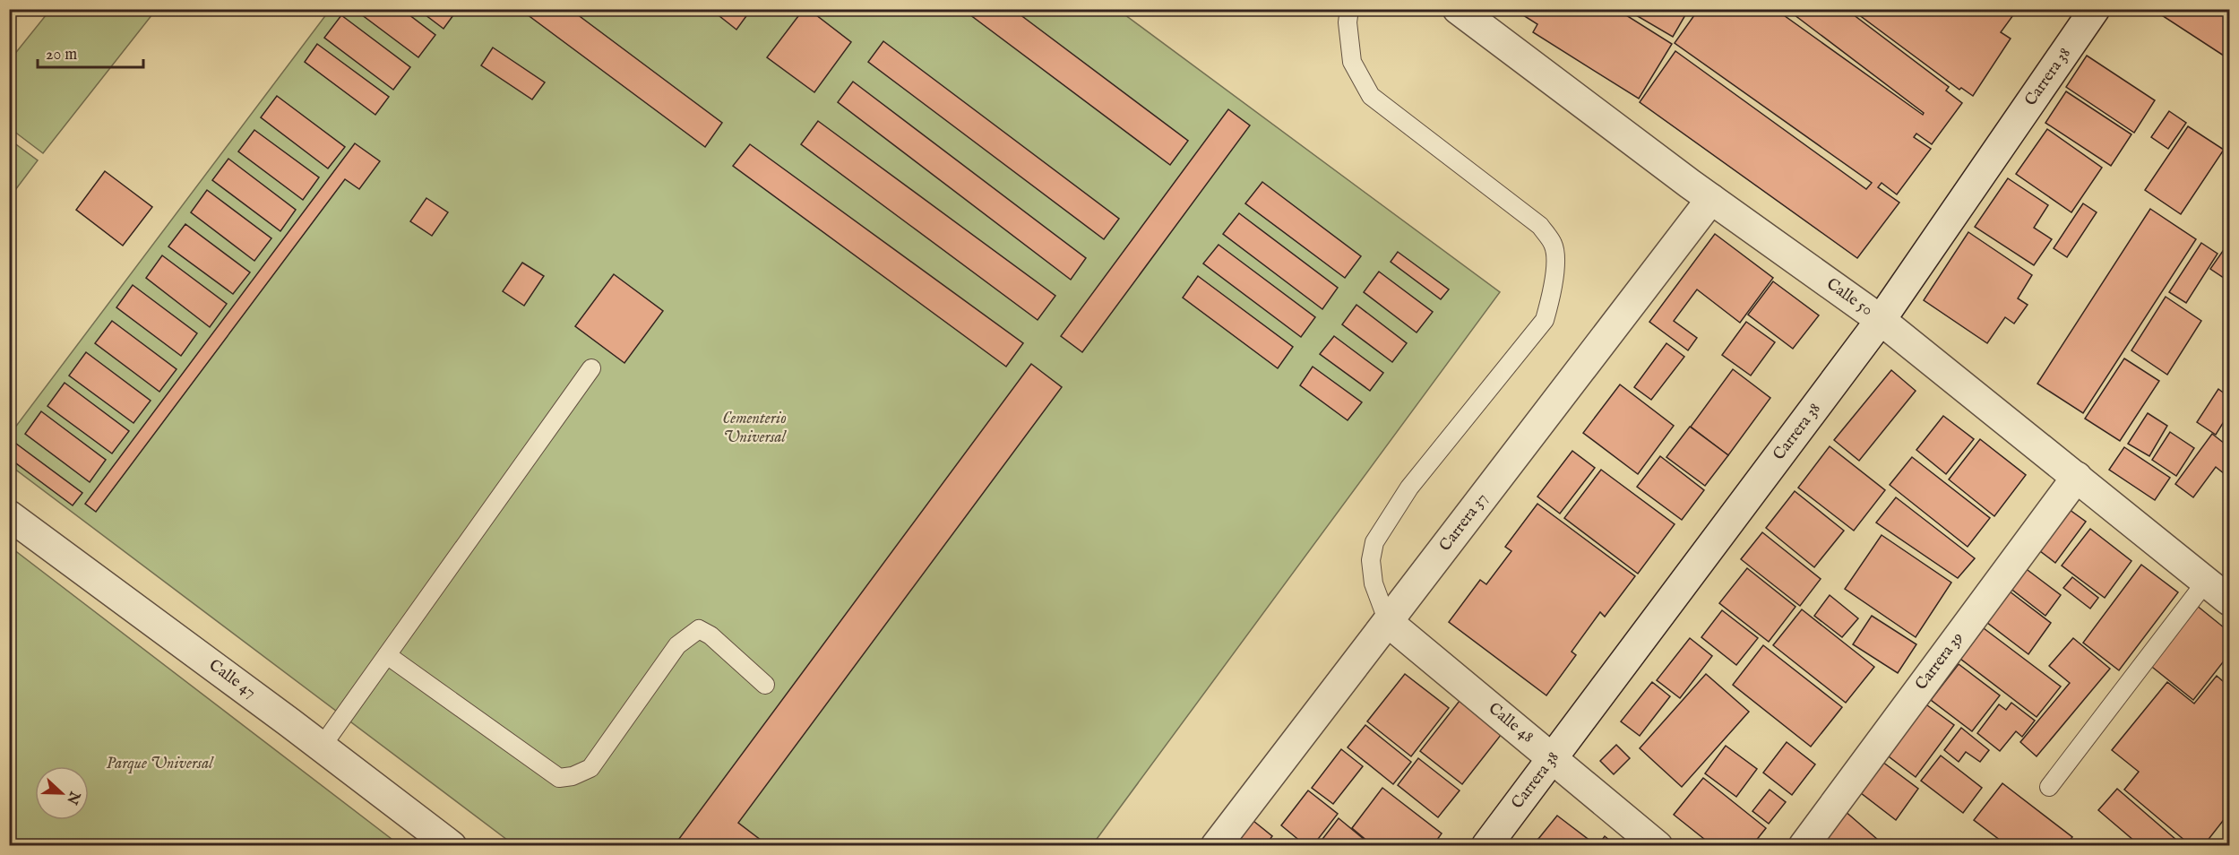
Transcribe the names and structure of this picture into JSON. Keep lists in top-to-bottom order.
{
  "streets": {
    "street": [
      "Carrera 38",
      "Calle 50",
      "Carrera 37",
      "Carrera 39",
      "Calle 47",
      "Calle 48"
    ]
  },
  "crossings": [
    ["Carrera 38", "Calle 50"],
    ["Carrera 38", "Calle 48"],
    ["Calle 50", "Carrera 37"],
    ["Calle 50", "Carrera 39"],
    ["Carrera 37", "Calle 48"]
  ],
  "parks": ["Cementerio Universal", "Parque Universal"],
  "scale_bar": "20 m",
  "north": "right"
}
